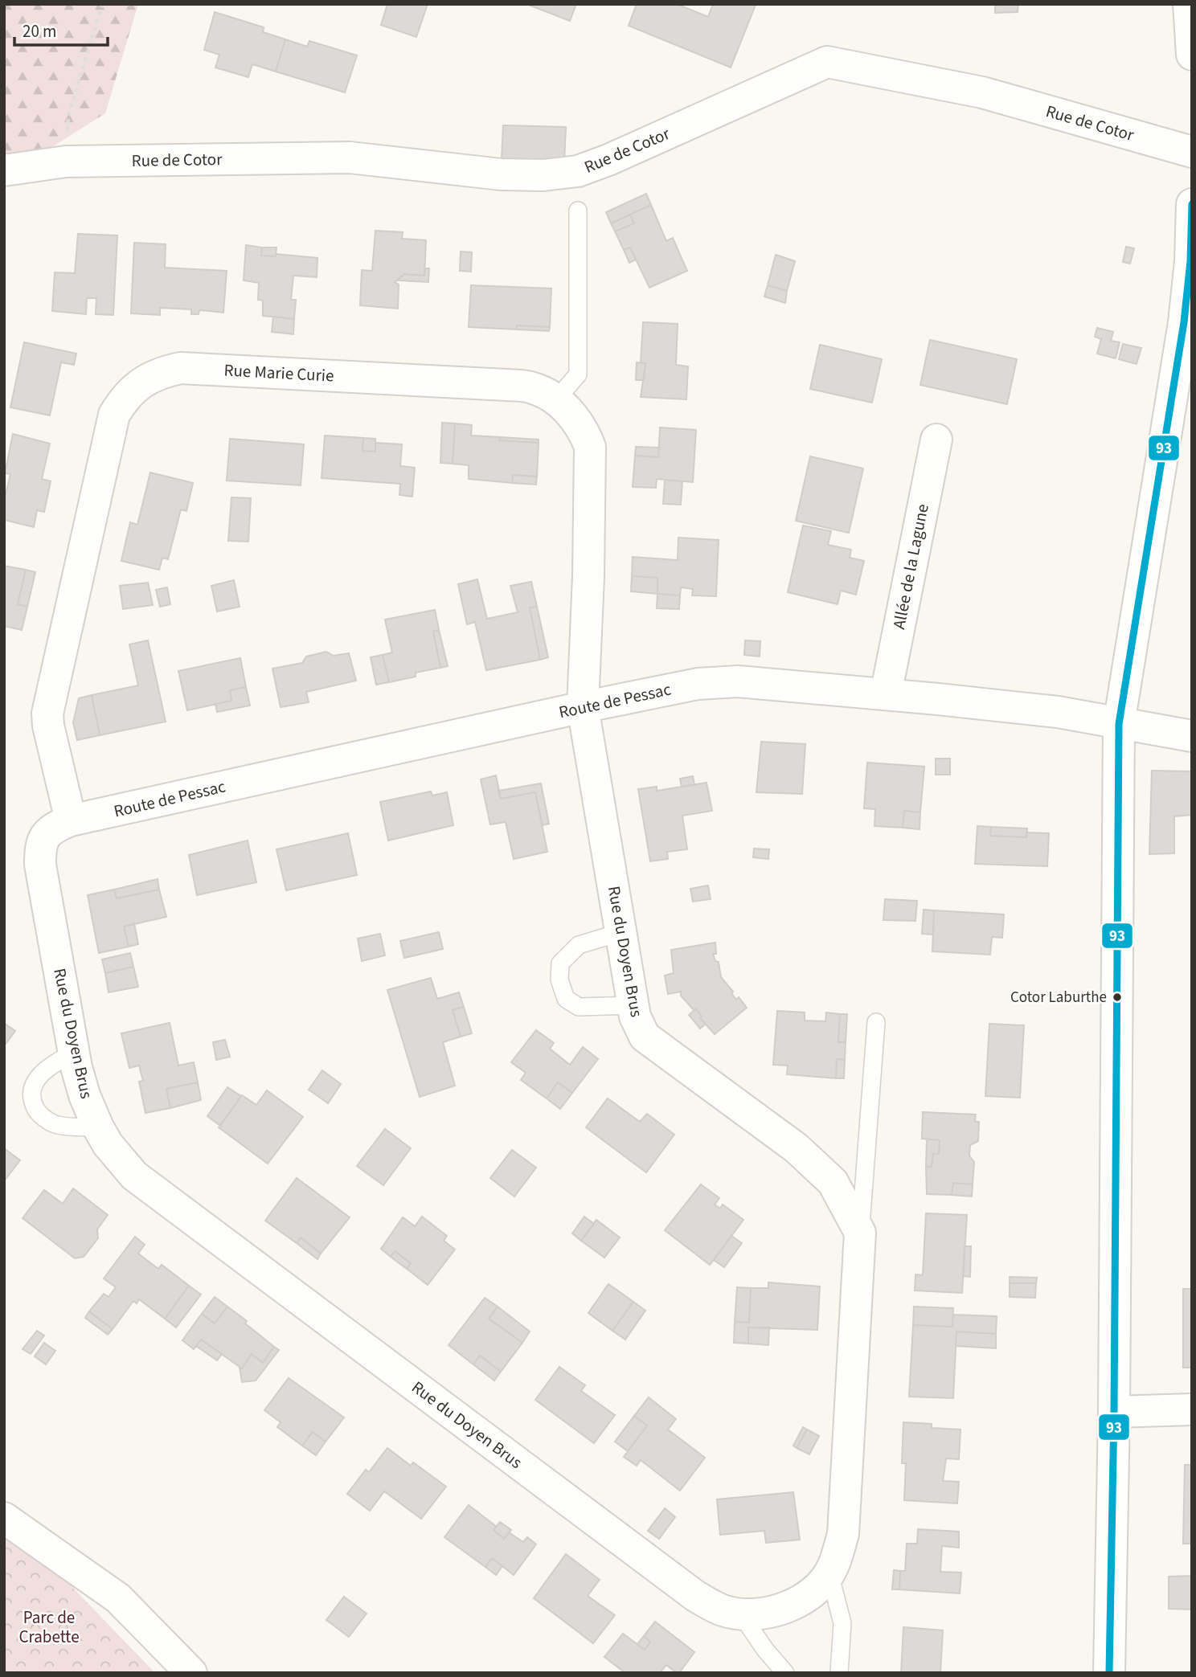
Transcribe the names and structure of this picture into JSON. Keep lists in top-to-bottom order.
{
  "streets": {
    "street": [
      "Rue de Cotor",
      "Rue Marie Curie",
      "Allée de la Lagune",
      "Route de Pessac",
      "Rue du Doyen Brus"
    ]
  },
  "crossings": [
    ["Rue Marie Curie", "Route de Pessac"],
    ["Rue Marie Curie", "Rue du Doyen Brus"],
    ["Allée de la Lagune", "Route de Pessac"],
    ["Route de Pessac", "Rue du Doyen Brus"]
  ],
  "parks": ["Parc de Crabette"],
  "places": ["Cotor Laburthe"],
  "lines": ["transit line 93"],
  "scale_bar": "20 m"
}
